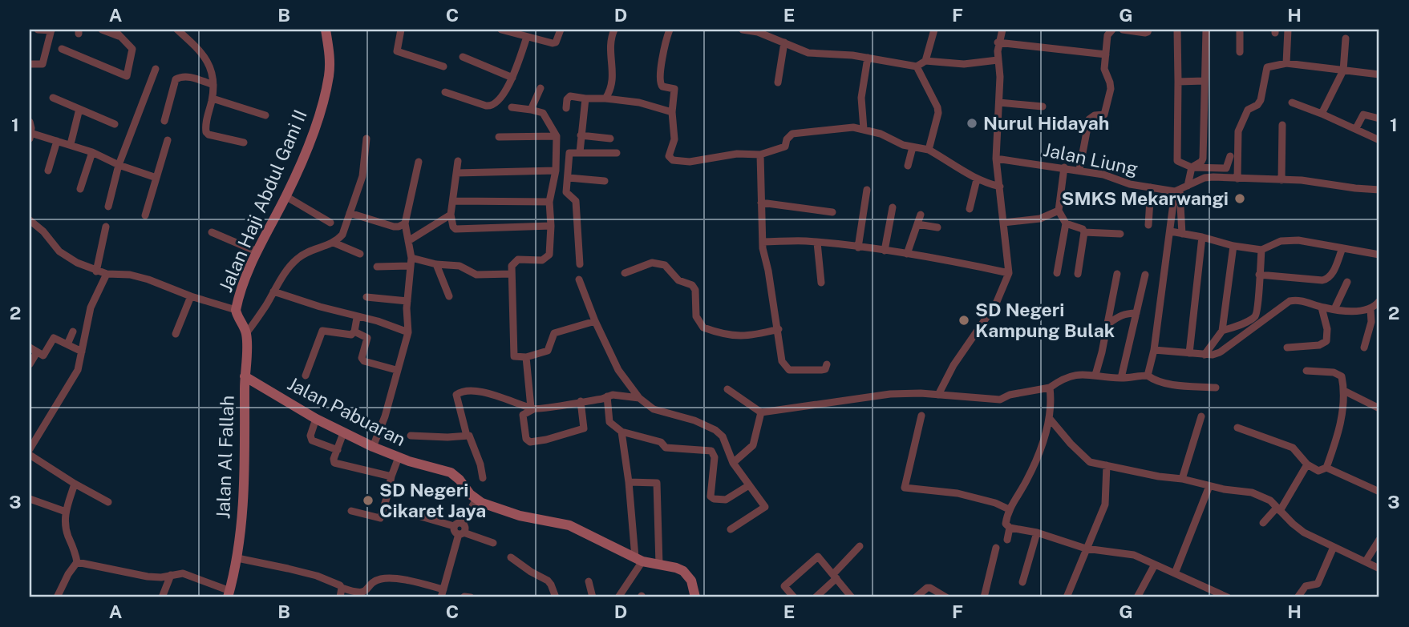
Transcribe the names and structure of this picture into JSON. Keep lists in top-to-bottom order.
{
  "streets": {
    "street": [
      "Jalan Liung",
      "Jalan Haji Abdul Gani II",
      "Jalan Pabuaran",
      "Jalan Al Fallah"
    ]
  },
  "crossings": [
    ["Jalan Haji Abdul Gani II", "Jalan Al Fallah"],
    ["Jalan Pabuaran", "Jalan Al Fallah"]
  ],
  "places": [
    "Nurul Hidayah",
    "SMKS Mekarwangi",
    "SD Negeri Kampung Bulak",
    "SD Negeri Cikaret Jaya"
  ],
  "grid": {
    "columns": [
      "A",
      "B",
      "C",
      "D",
      "E",
      "F",
      "G",
      "H"
    ],
    "rows": ["1", "2", "3"]
  }
}
